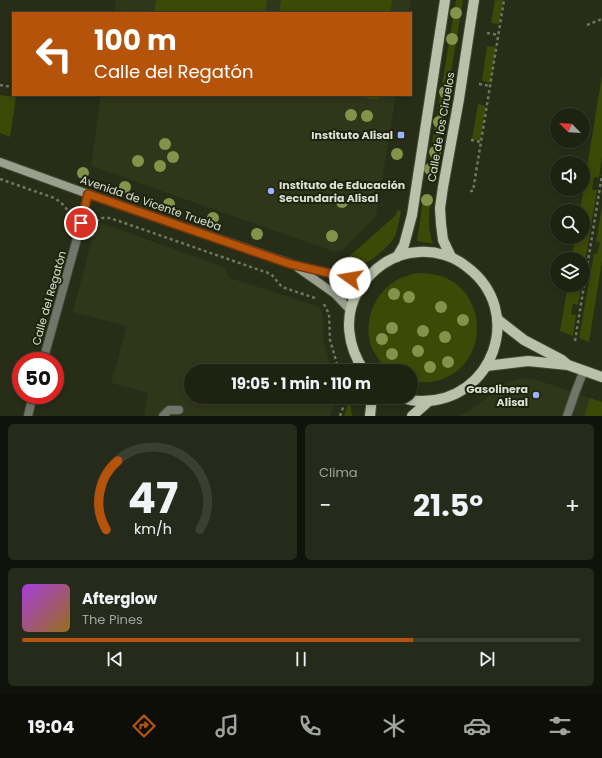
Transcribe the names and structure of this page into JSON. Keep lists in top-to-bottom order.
{
  "streets": {
    "main road": ["Calle de los Ciruelos", "Avenida de Vicente Trueba"],
    "street": ["Calle del Regatón"]
  },
  "crossings": [
    ["Avenida de Vicente Trueba", "Calle del Regatón"]
  ],
  "places": {
    "transit": ["Instituto Alisal"],
    "other": ["Instituto de Educación Secundaria Alisal", "Gasolinera Alisal"]
  },
  "north": "top left",
  "page": {
    "turn": ["100 m", "Calle del Regatón"],
    "limit": "50",
    "trip": "19:05 · 1 min · 110 m",
    "tile": "Clima",
    "heat": ["−", "21.5°", "+"],
    "song": ["Afterglow", "The Pines"],
    "tabs": "19:04",
    "gauge": ["47", "km/h"]
  }
}
